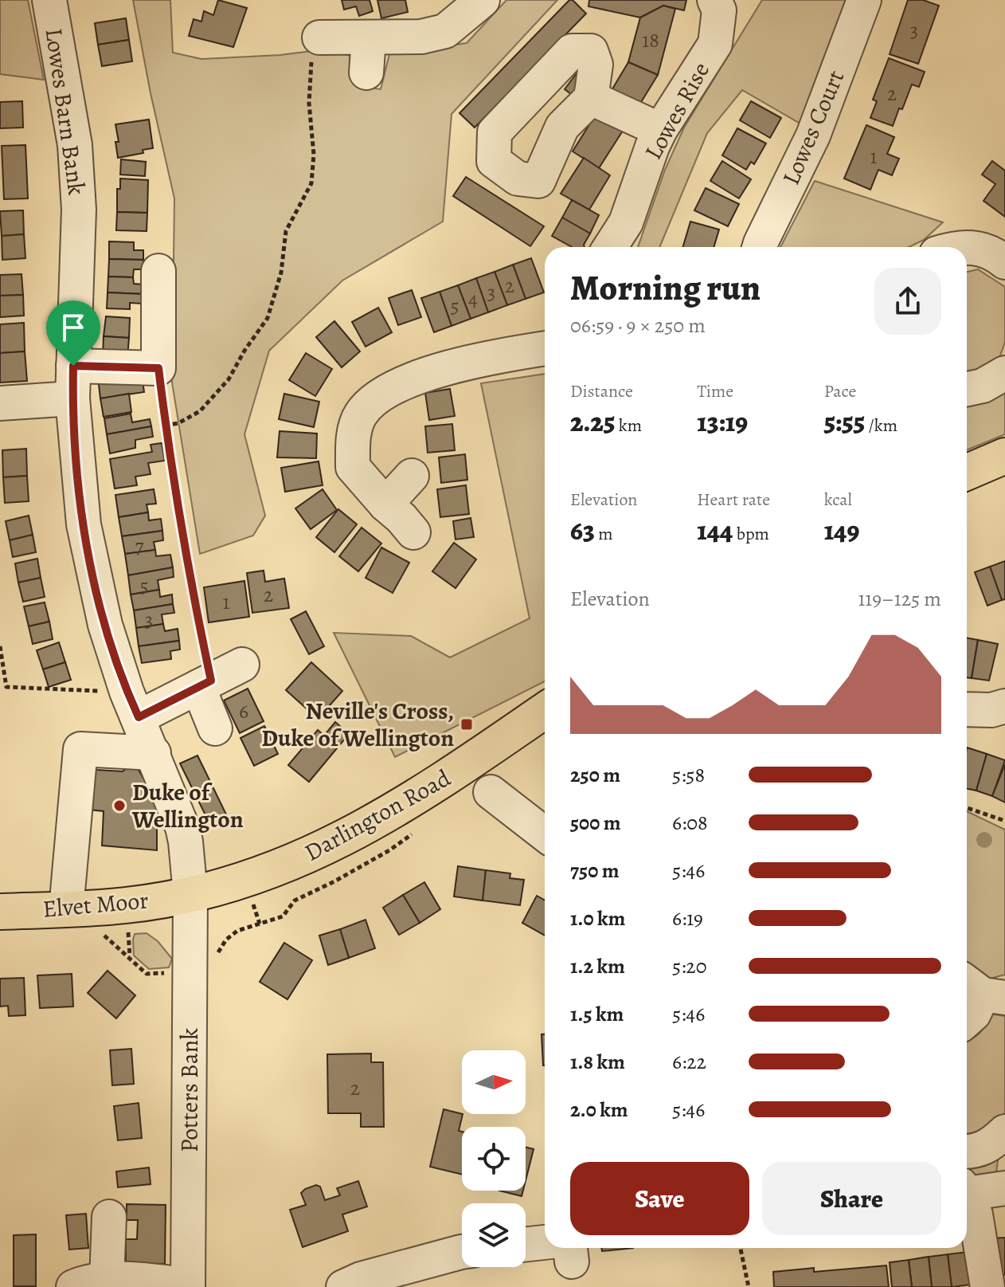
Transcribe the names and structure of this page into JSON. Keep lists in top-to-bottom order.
{
  "streets": {
    "highway": ["Darlington Road", "Elvet Moor"],
    "street": [
      "Lowes Rise",
      "Lowes Barn Bank",
      "Lowes Court",
      "Potters Bank"
    ]
  },
  "crossings": [
    ["Lowes Barn Bank", "Darlington Road"],
    ["Lowes Barn Bank", "Elvet Moor"],
    ["Lowes Barn Bank", "Potters Bank"],
    ["Darlington Road", "Elvet Moor"],
    ["Darlington Road", "Potters Bank"],
    ["Elvet Moor", "Potters Bank"]
  ],
  "places": {
    "transit": ["Neville's Cross, Duke of Wellington"],
    "other": ["Duke of Wellington"]
  },
  "house_numbers": [
    "3",
    "18",
    "2",
    "1",
    "2",
    "3",
    "4",
    "5",
    "7",
    "5",
    "2",
    "1",
    "3",
    "6",
    "2"
  ],
  "north": "right",
  "page": {
    "heading": ["Morning run", "06:59 · 9 × 250 m"],
    "stats": [
      ["Distance", "2.25 km"],
      ["Time", "13:19"],
      ["Pace", "5:55 /km"],
      ["Elevation", "63 m"],
      ["Heart rate", "144 bpm"],
      ["kcal", "149"]
    ],
    "chart": ["Elevation", "119–125 m"],
    "list": [
      {
        "name": "250 m",
        "note": "5:58"
      },
      {
        "name": "500 m",
        "note": "6:08"
      },
      {
        "name": "750 m",
        "note": "5:46"
      },
      {
        "name": "1.0 km",
        "note": "6:19"
      },
      {
        "name": "1.2 km",
        "note": "5:20"
      },
      {
        "name": "1.5 km",
        "note": "5:46"
      },
      {
        "name": "1.8 km",
        "note": "6:22"
      },
      {
        "name": "2.0 km",
        "note": "5:46"
      }
    ],
    "buttons": ["Save", "Share"]
  }
}
